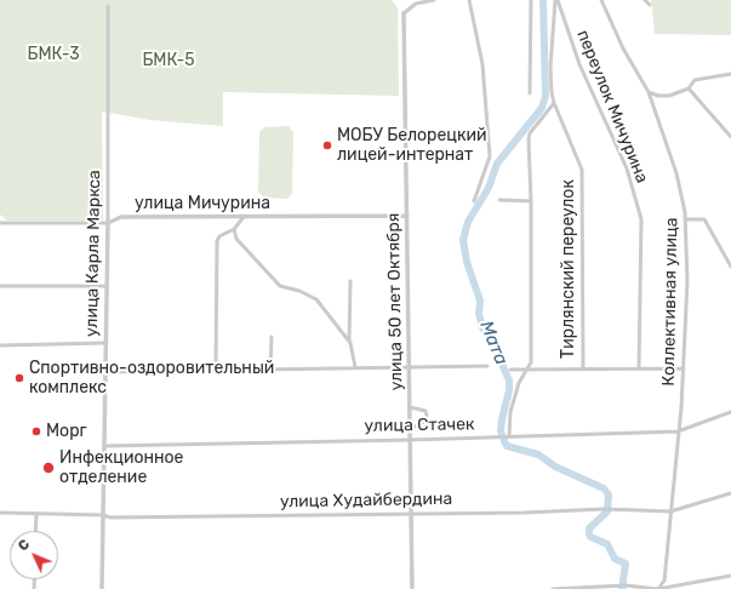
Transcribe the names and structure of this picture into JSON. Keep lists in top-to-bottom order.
{
  "streets": {
    "street": [
      "переулок Мичурина",
      "улица Мичурина",
      "улица Карла Маркса",
      "Тирлянский переулок",
      "улица 50 лет Октября",
      "Коллективная улица",
      "улица Стачек",
      "улица Худайбердина"
    ]
  },
  "crossings": [
    ["переулок Мичурина", "Тирлянский переулок"],
    ["улица Мичурина", "улица Карла Маркса"],
    ["улица Мичурина", "улица 50 лет Октября"],
    ["улица Карла Маркса", "улица Стачек"],
    ["улица Карла Маркса", "улица Худайбердина"],
    ["улица 50 лет Октября", "улица Стачек"],
    ["улица 50 лет Октября", "улица Худайбердина"],
    ["Коллективная улица", "улица Стачек"],
    ["Коллективная улица", "улица Худайбердина"]
  ],
  "water": ["Мата"],
  "parks": ["БМК-3", "БМК-5"],
  "places": [
    "МОБУ Белорецкий лицей-интернат",
    "Спортивно-оздоровительный комплекс",
    "Морг",
    "Инфекционное отделение"
  ],
  "north": "top left"
}
